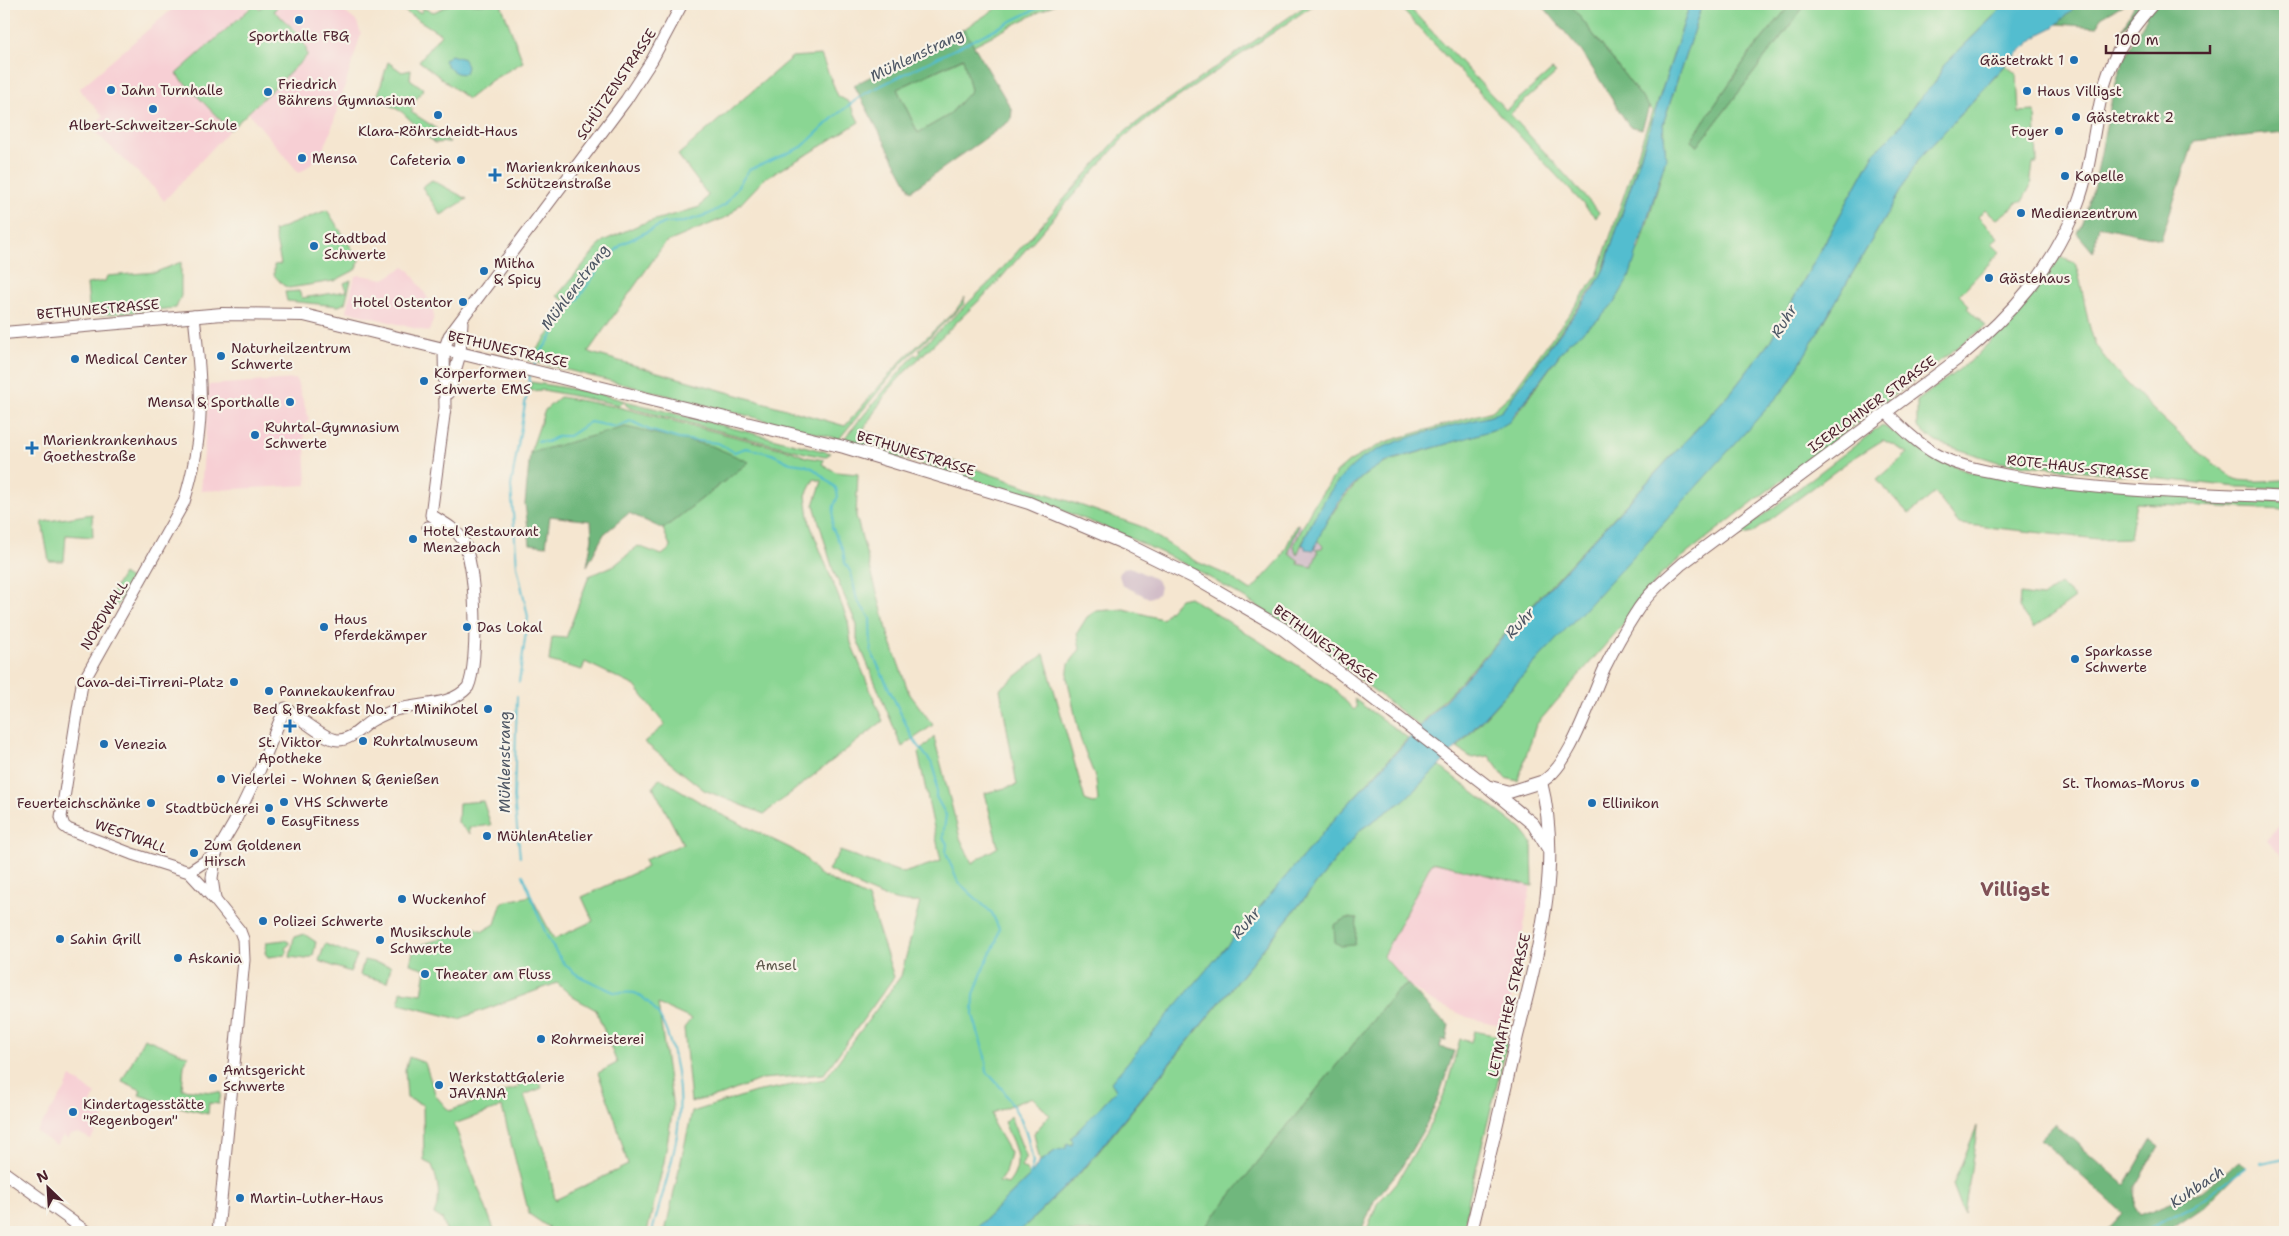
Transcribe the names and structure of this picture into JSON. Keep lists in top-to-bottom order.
{
  "streets": {
    "main road": [
      "SCHÜTZENSTRASSE",
      "BETHUNESTRASSE",
      "ISERLOHNER STRASSE",
      "ROTE-HAUS-STRASSE",
      "NORDWALL",
      "WESTWALL",
      "LETMATHER STRASSE"
    ]
  },
  "crossings": [
    ["SCHÜTZENSTRASSE", "BETHUNESTRASSE"],
    ["BETHUNESTRASSE", "ISERLOHNER STRASSE"],
    ["BETHUNESTRASSE", "NORDWALL"],
    ["BETHUNESTRASSE", "LETMATHER STRASSE"],
    ["ISERLOHNER STRASSE", "ROTE-HAUS-STRASSE"],
    ["ISERLOHNER STRASSE", "LETMATHER STRASSE"],
    ["NORDWALL", "WESTWALL"]
  ],
  "districts": ["Villigst"],
  "water": ["Mühlenstrang", "Ruhr", "Kuhbach"],
  "parks": ["Amsel"],
  "places": {
    "other": [
      "Sporthalle FBG",
      "Gästetrakt 1",
      "Jahn Turnhalle",
      "Haus Villigst",
      "Friedrich Bährens Gymnasium",
      "Albert-Schweitzer-Schule",
      "Klara-Röhrscheidt-Haus",
      "Gästetrakt 2",
      "Foyer",
      "Mensa",
      "Cafeteria",
      "Kapelle",
      "Medienzentrum",
      "Stadtbad Schwerte",
      "Mitha & Spicy",
      "Gästehaus",
      "Hotel Ostentor",
      "Naturheilzentrum Schwerte",
      "Medical Center",
      "Körperformen Schwerte EMS",
      "Mensa & Sporthalle",
      "Ruhrtal-Gymnasium Schwerte",
      "Hotel Restaurant Menzebach",
      "Haus Pferdekämper",
      "Das Lokal",
      "Sparkasse Schwerte",
      "Cava-dei-Tirreni-Platz",
      "Pannekaukenfrau",
      "Bed & Breakfast No. 1 - Minihotel",
      "Ruhrtalmuseum",
      "Venezia",
      "Vielerlei - Wohnen & Genießen",
      "St. Thomas-Morus",
      "VHS Schwerte",
      "Feuerteichschänke",
      "Ellinikon",
      "Stadtbücherei",
      "EasyFitness",
      "MühlenAtelier",
      "Zum Goldenen Hirsch",
      "Wuckenhof",
      "Polizei Schwerte",
      "Sahin Grill",
      "Musikschule Schwerte",
      "Askania",
      "Theater am Fluss",
      "Rohrmeisterei",
      "Amtsgericht Schwerte",
      "WerkstattGalerie JAVANA",
      "Kindertagesstätte \"Regenbogen\"",
      "Martin-Luther-Haus"
    ],
    "health": ["Marienkrankenhaus Schützenstraße", "Marienkrankenhaus Goethestraße", "St. Viktor Apotheke"]
  },
  "scale_bar": "100 m",
  "north": "top left"
}
